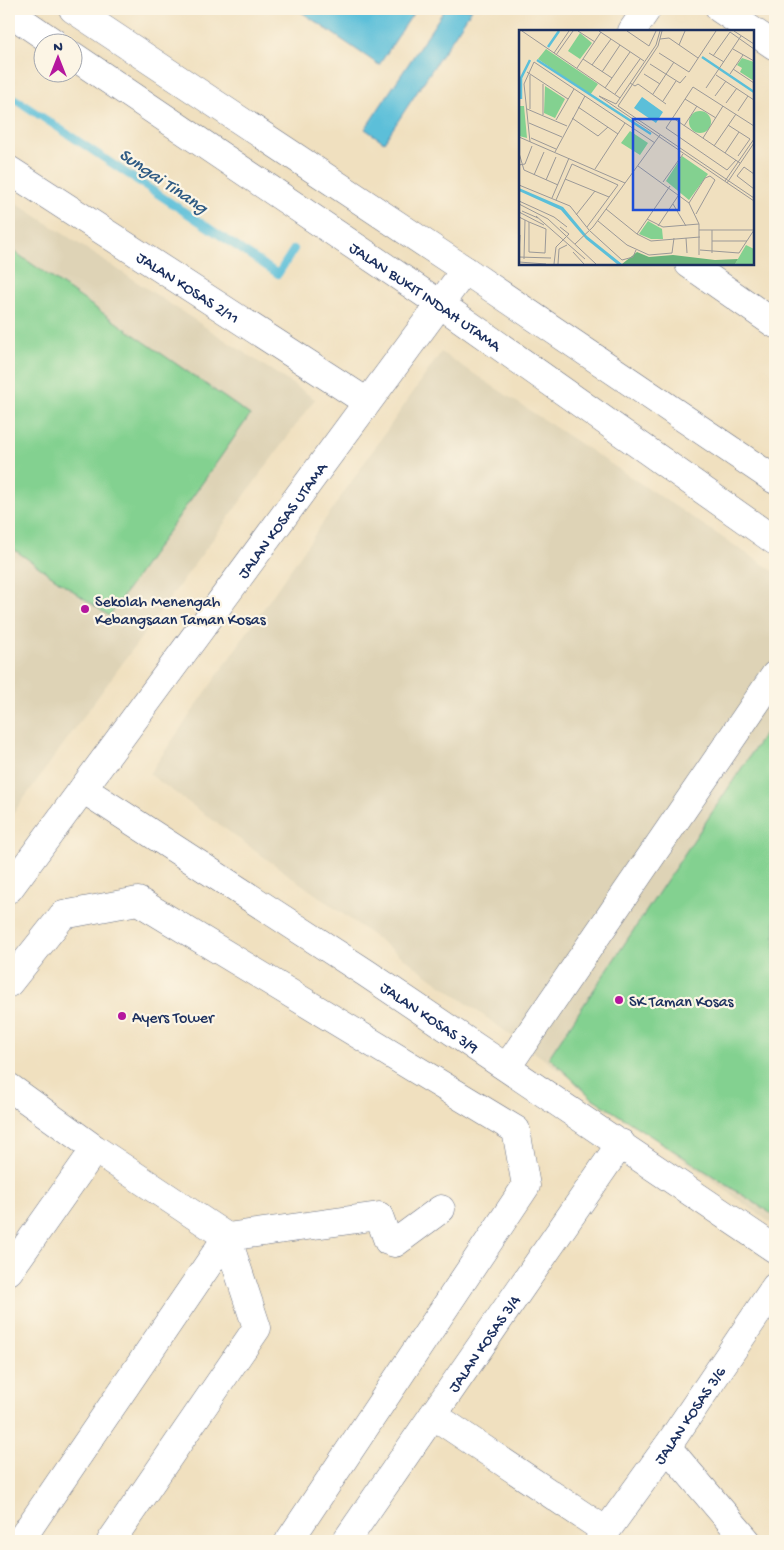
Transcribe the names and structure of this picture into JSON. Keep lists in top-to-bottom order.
{
  "streets": {
    "street": [
      "JALAN KOSAS 2/11",
      "JALAN BUKIT INDAH UTAMA",
      "JALAN KOSAS UTAMA",
      "JALAN KOSAS 3/9",
      "JALAN KOSAS 3/4",
      "JALAN KOSAS 3/6"
    ]
  },
  "crossings": [
    ["JALAN KOSAS 2/11", "JALAN KOSAS UTAMA"],
    ["JALAN BUKIT INDAH UTAMA", "JALAN KOSAS UTAMA"],
    ["JALAN KOSAS UTAMA", "JALAN KOSAS 3/9"],
    ["JALAN KOSAS 3/9", "JALAN KOSAS 3/4"]
  ],
  "water": ["Sungai Tinang"],
  "places": ["Sekolah Menengah Kebangsaan Taman Kosas", "SK Taman Kosas", "Ayers Tower"],
  "north": "top"
}
